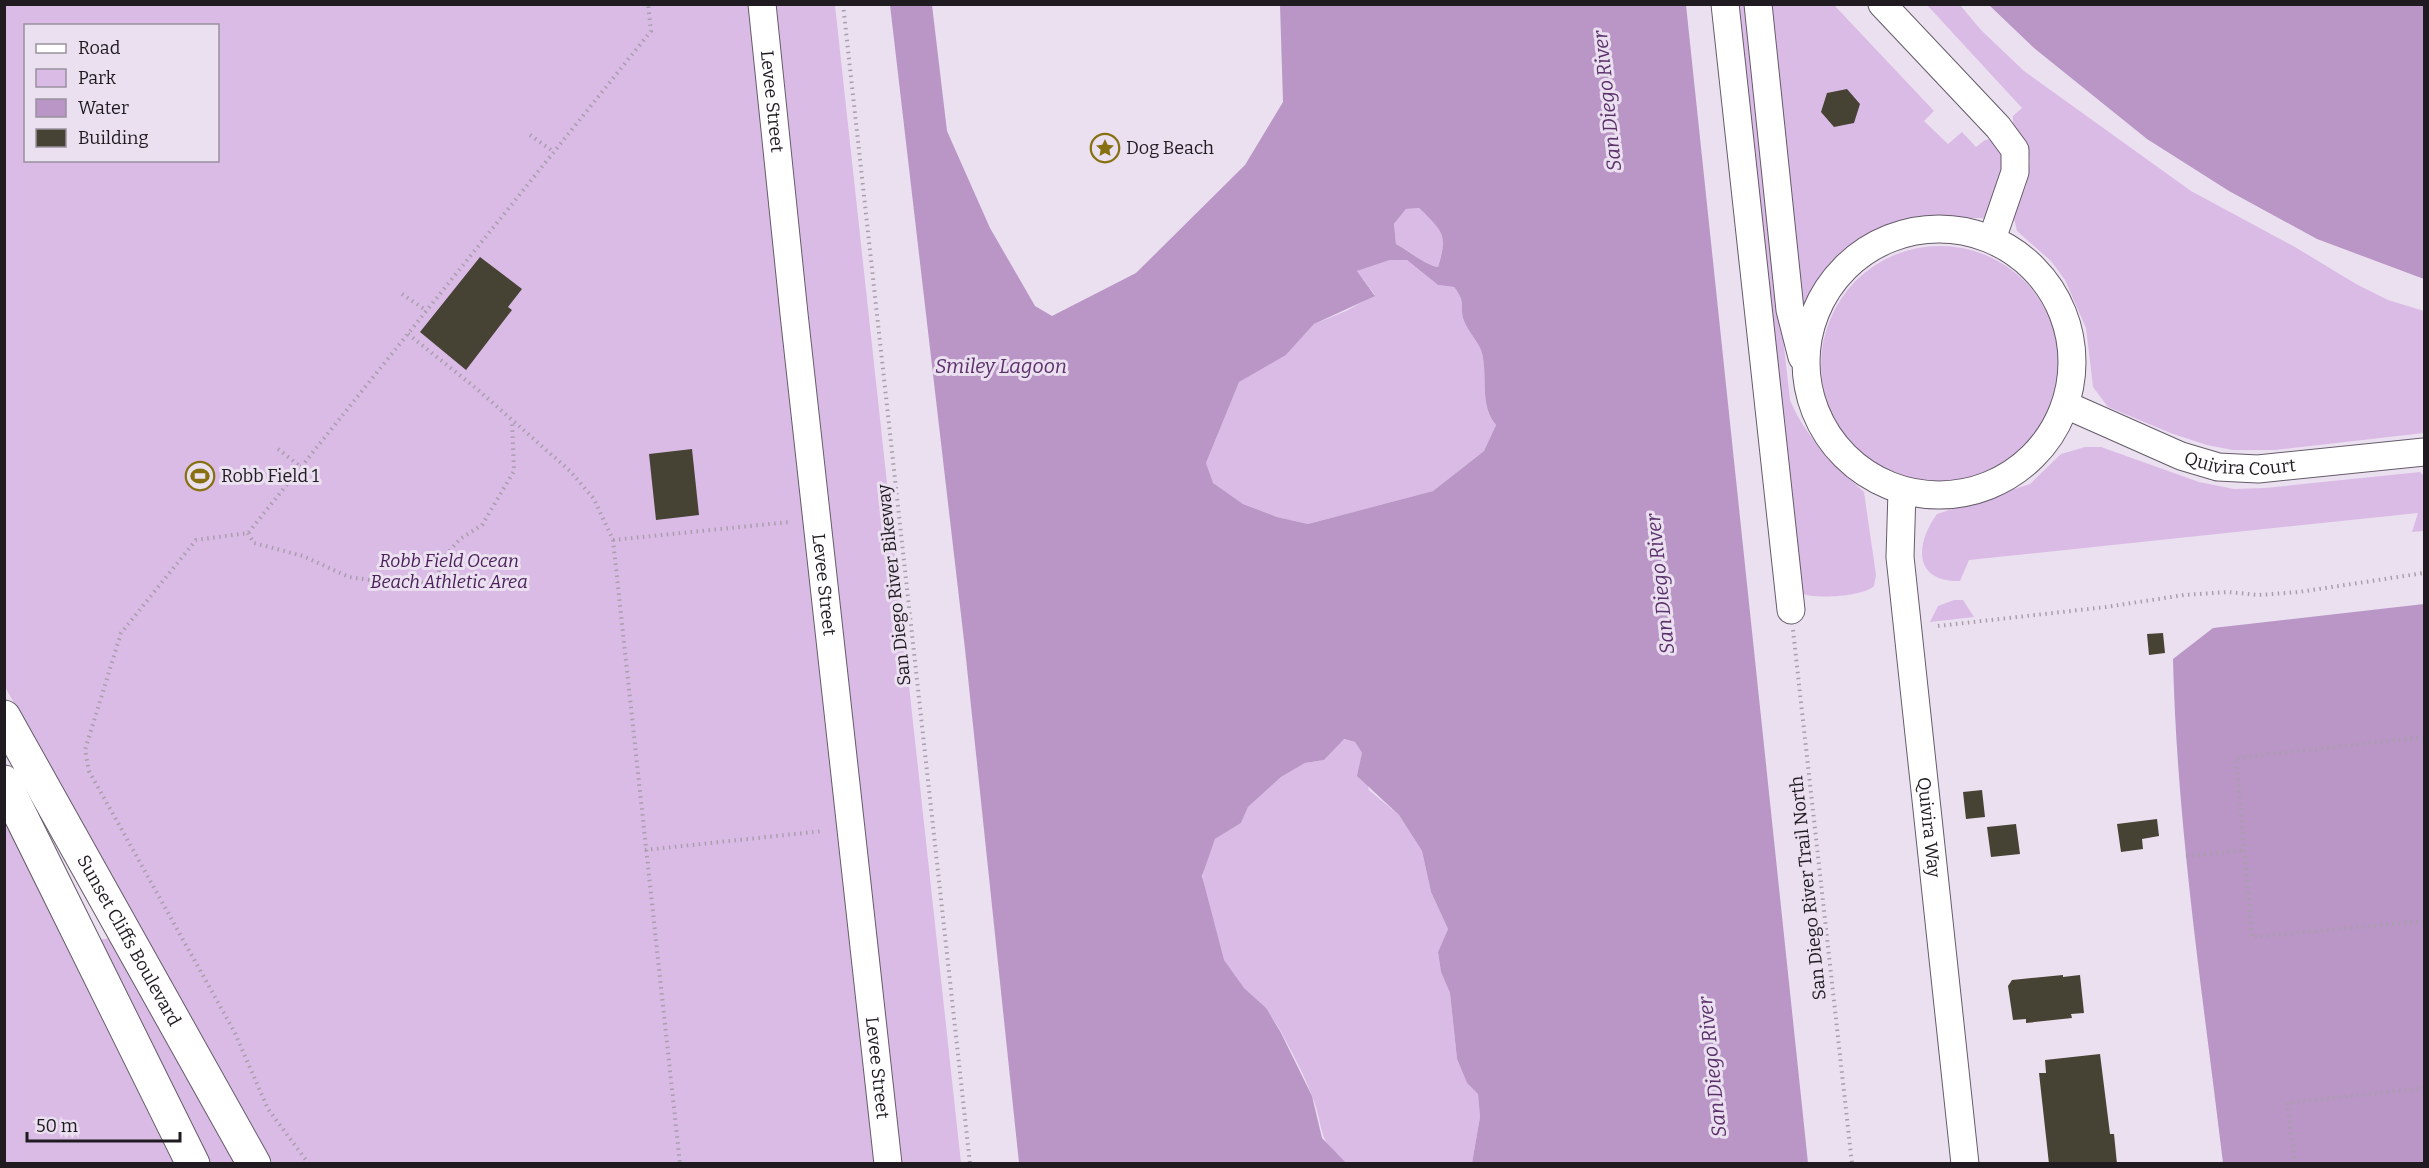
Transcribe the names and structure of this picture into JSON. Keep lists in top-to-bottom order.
{
  "streets": {
    "main road": ["Sunset Cliffs Boulevard"],
    "street": ["Levee Street", "Quivira Court", "Quivira Way"],
    "path": ["San Diego River Bikeway", "San Diego River Trail North"]
  },
  "water": ["San Diego River", "Smiley Lagoon"],
  "parks": ["Robb Field Ocean Beach Athletic Area"],
  "places": {
    "place": ["Dog Beach"],
    "sports": ["Robb Field 1"]
  },
  "legend": [
    "Road",
    "Park",
    "Water",
    "Building"
  ],
  "scale_bar": "50 m"
}
